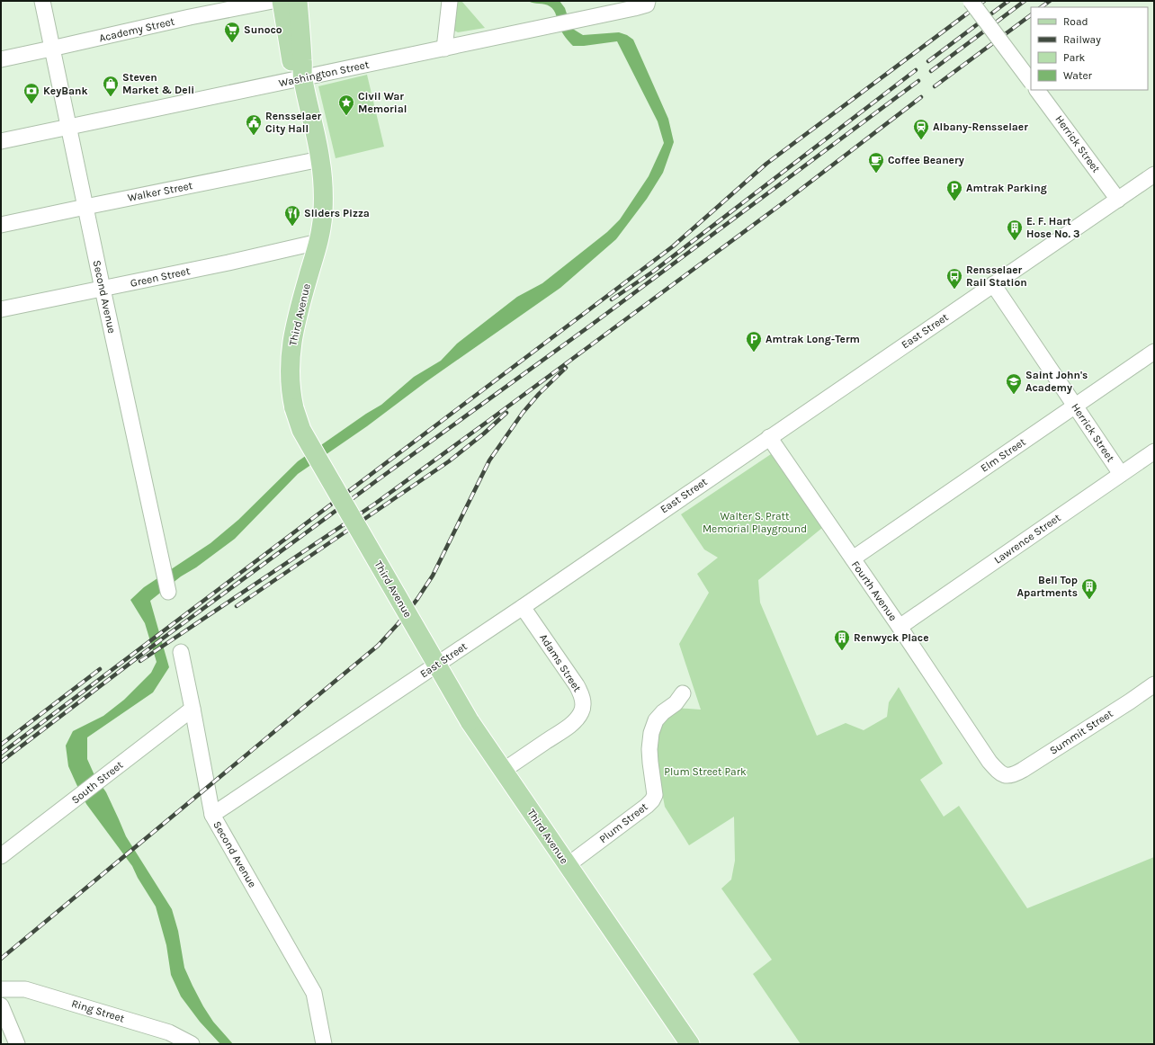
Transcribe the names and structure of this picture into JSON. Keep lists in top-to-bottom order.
{
  "streets": {
    "main road": ["Third Avenue"],
    "street": [
      "Academy Street",
      "Washington Street",
      "Herrick Street",
      "Walker Street",
      "Green Street",
      "Second Avenue",
      "East Street",
      "Elm Street",
      "Lawrence Street",
      "Fourth Avenue",
      "Adams Street",
      "Summit Street",
      "South Street",
      "Plum Street",
      "Ring Street"
    ]
  },
  "crossings": [
    ["Academy Street", "Second Avenue"],
    ["Washington Street", "Second Avenue"],
    ["Washington Street", "Third Avenue"],
    ["Herrick Street", "East Street"],
    ["Herrick Street", "Elm Street"],
    ["Herrick Street", "Lawrence Street"],
    ["Walker Street", "Second Avenue"],
    ["Walker Street", "Third Avenue"],
    ["Green Street", "Second Avenue"],
    ["Green Street", "Third Avenue"],
    ["Second Avenue", "East Street"],
    ["Second Avenue", "South Street"],
    ["Third Avenue", "Adams Street"],
    ["Third Avenue", "Plum Street"],
    ["East Street", "Fourth Avenue"],
    ["East Street", "Adams Street"],
    ["Elm Street", "Fourth Avenue"],
    ["Lawrence Street", "Fourth Avenue"],
    ["Fourth Avenue", "Summit Street"]
  ],
  "parks": ["Walter S. Pratt Memorial Playground", "Plum Street Park"],
  "places": {
    "supermarket": ["Sunoco"],
    "shop": ["Steven Market & Deli"],
    "bank": ["KeyBank"],
    "place": ["Civil War Memorial"],
    "public building": ["Rensselaer City Hall"],
    "station": ["Albany-Rensselaer"],
    "cafe": ["Coffee Beanery"],
    "parking": ["Amtrak Parking", "Amtrak Long-Term"],
    "restaurant": ["Sliders Pizza"],
    "building": ["E. F. Hart Hose No. 3", "Bell Top Apartments", "Renwyck Place"],
    "bus stop": ["Rensselaer Rail Station"],
    "school or university": ["Saint John's Academy"]
  },
  "legend": [
    "Road",
    "Railway",
    "Park",
    "Water"
  ]
}
